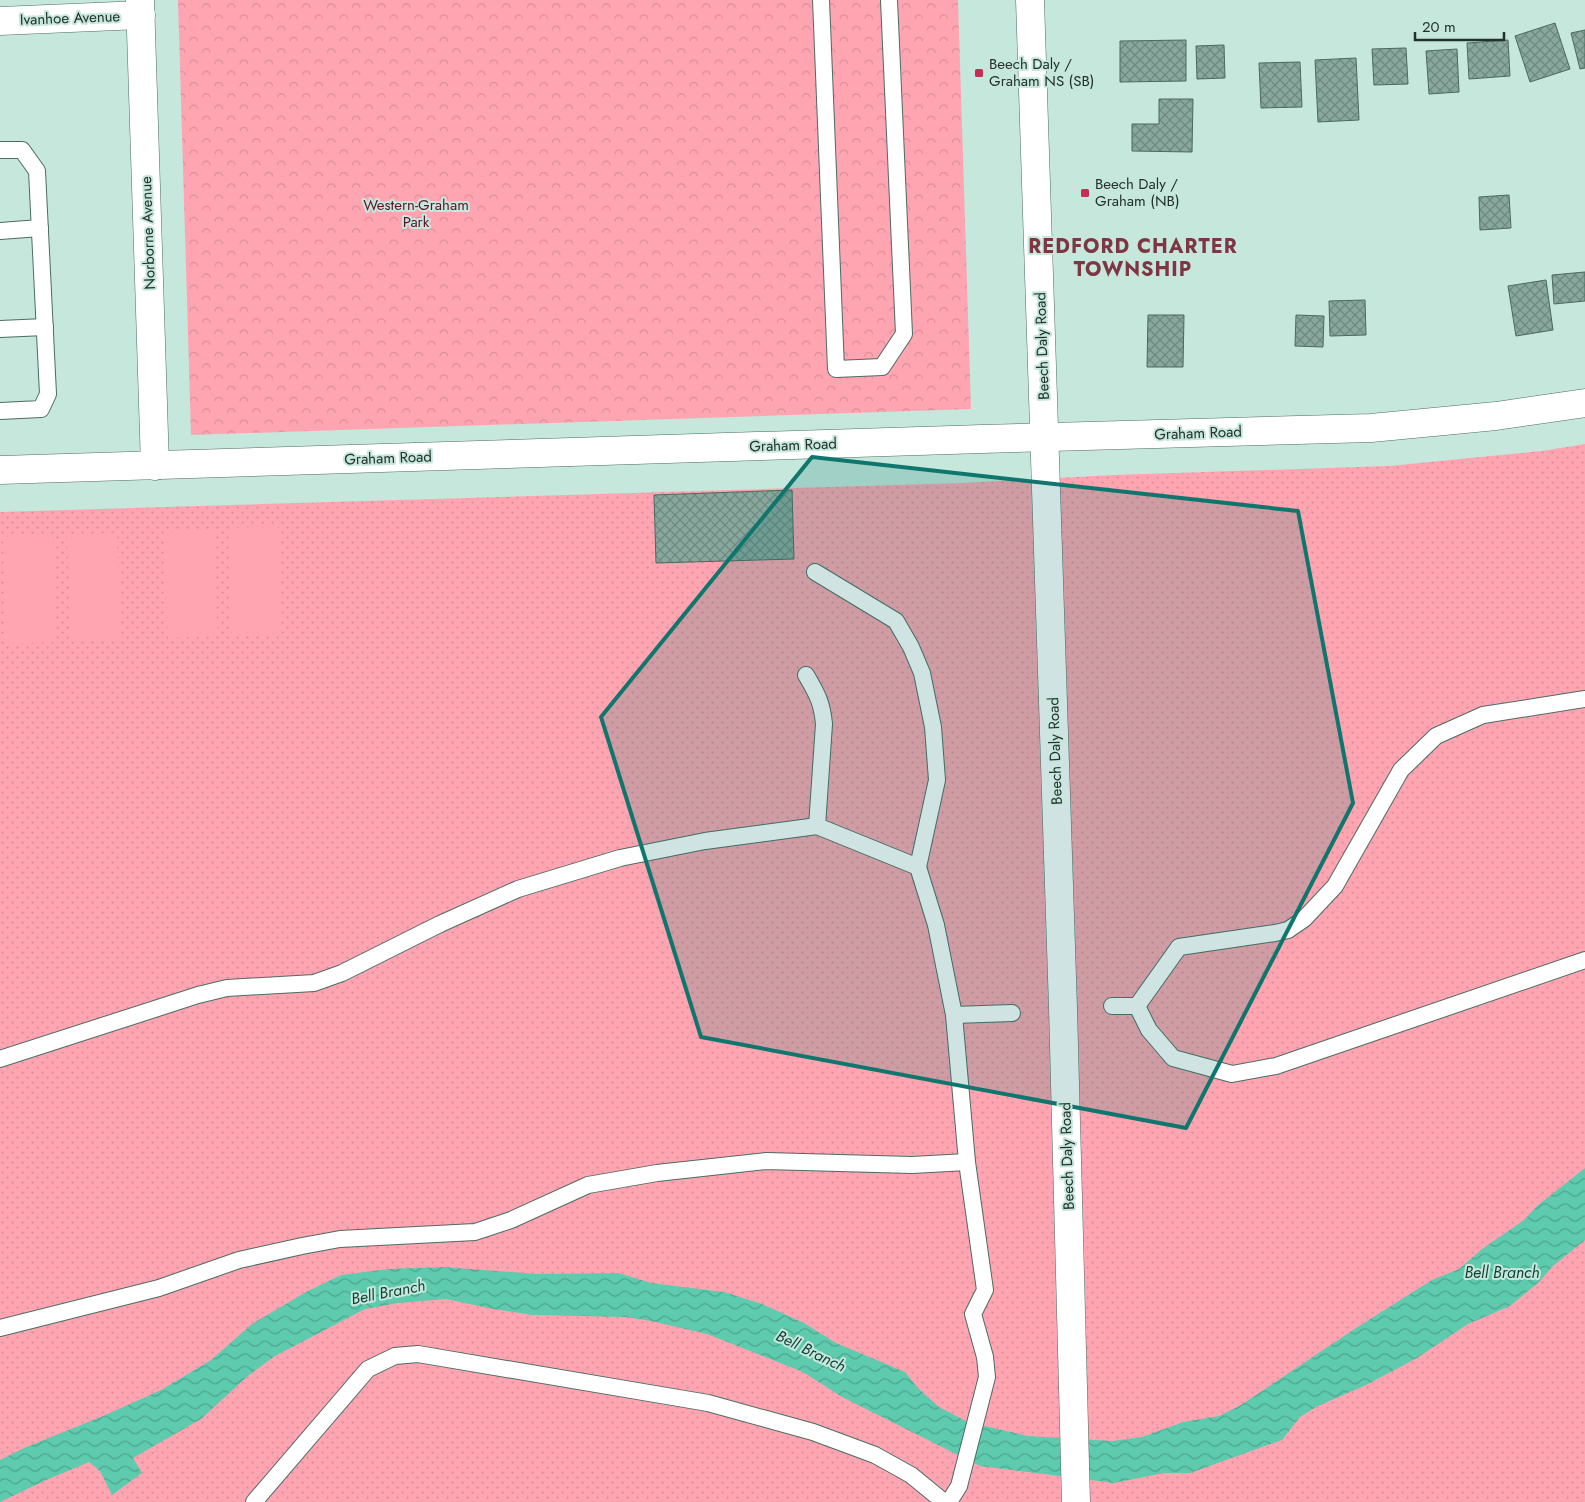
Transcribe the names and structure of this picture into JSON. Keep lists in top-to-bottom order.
{
  "streets": {
    "street": [
      "Ivanhoe Avenue",
      "Norborne Avenue",
      "Beech Daly Road",
      "Graham Road"
    ]
  },
  "crossings": [
    ["Ivanhoe Avenue", "Norborne Avenue"],
    ["Norborne Avenue", "Graham Road"],
    ["Beech Daly Road", "Graham Road"]
  ],
  "districts": ["REDFORD CHARTER TOWNSHIP"],
  "water": ["Bell Branch"],
  "parks": ["Western-Graham Park"],
  "places": {
    "transit": ["Beech Daly / Graham NS (SB)", "Beech Daly / Graham (NB)"]
  },
  "scale_bar": "20 m"
}
